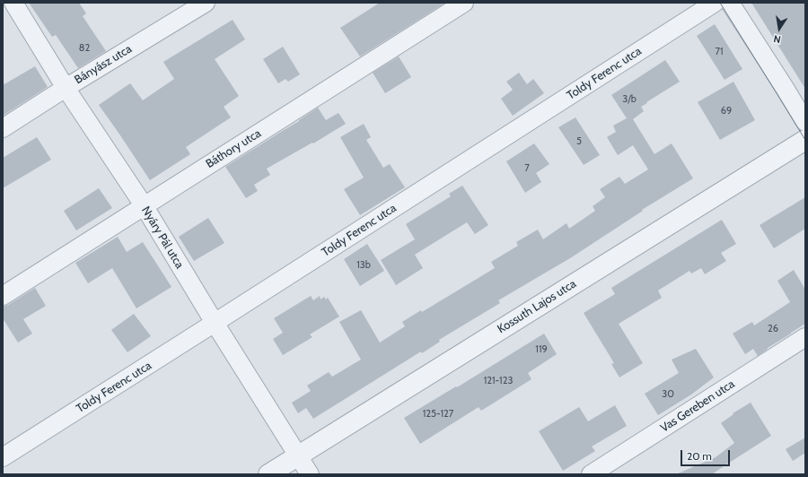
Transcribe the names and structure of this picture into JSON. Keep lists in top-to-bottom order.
{
  "streets": {
    "street": [
      "Bányász utca",
      "Toldy Ferenc utca",
      "Báthory utca",
      "Nyáry Pál utca",
      "Kossuth Lajos utca",
      "Vas Gereben utca"
    ]
  },
  "crossings": [
    ["Bányász utca", "Nyáry Pál utca"],
    ["Toldy Ferenc utca", "Nyáry Pál utca"],
    ["Báthory utca", "Nyáry Pál utca"],
    ["Nyáry Pál utca", "Kossuth Lajos utca"]
  ],
  "house_numbers": [
    "82",
    "71",
    "3/b",
    "69",
    "5",
    "7",
    "13b",
    "26",
    "119",
    "121-123",
    "30",
    "125-127"
  ],
  "scale_bar": "20 m",
  "north": "bottom"
}
